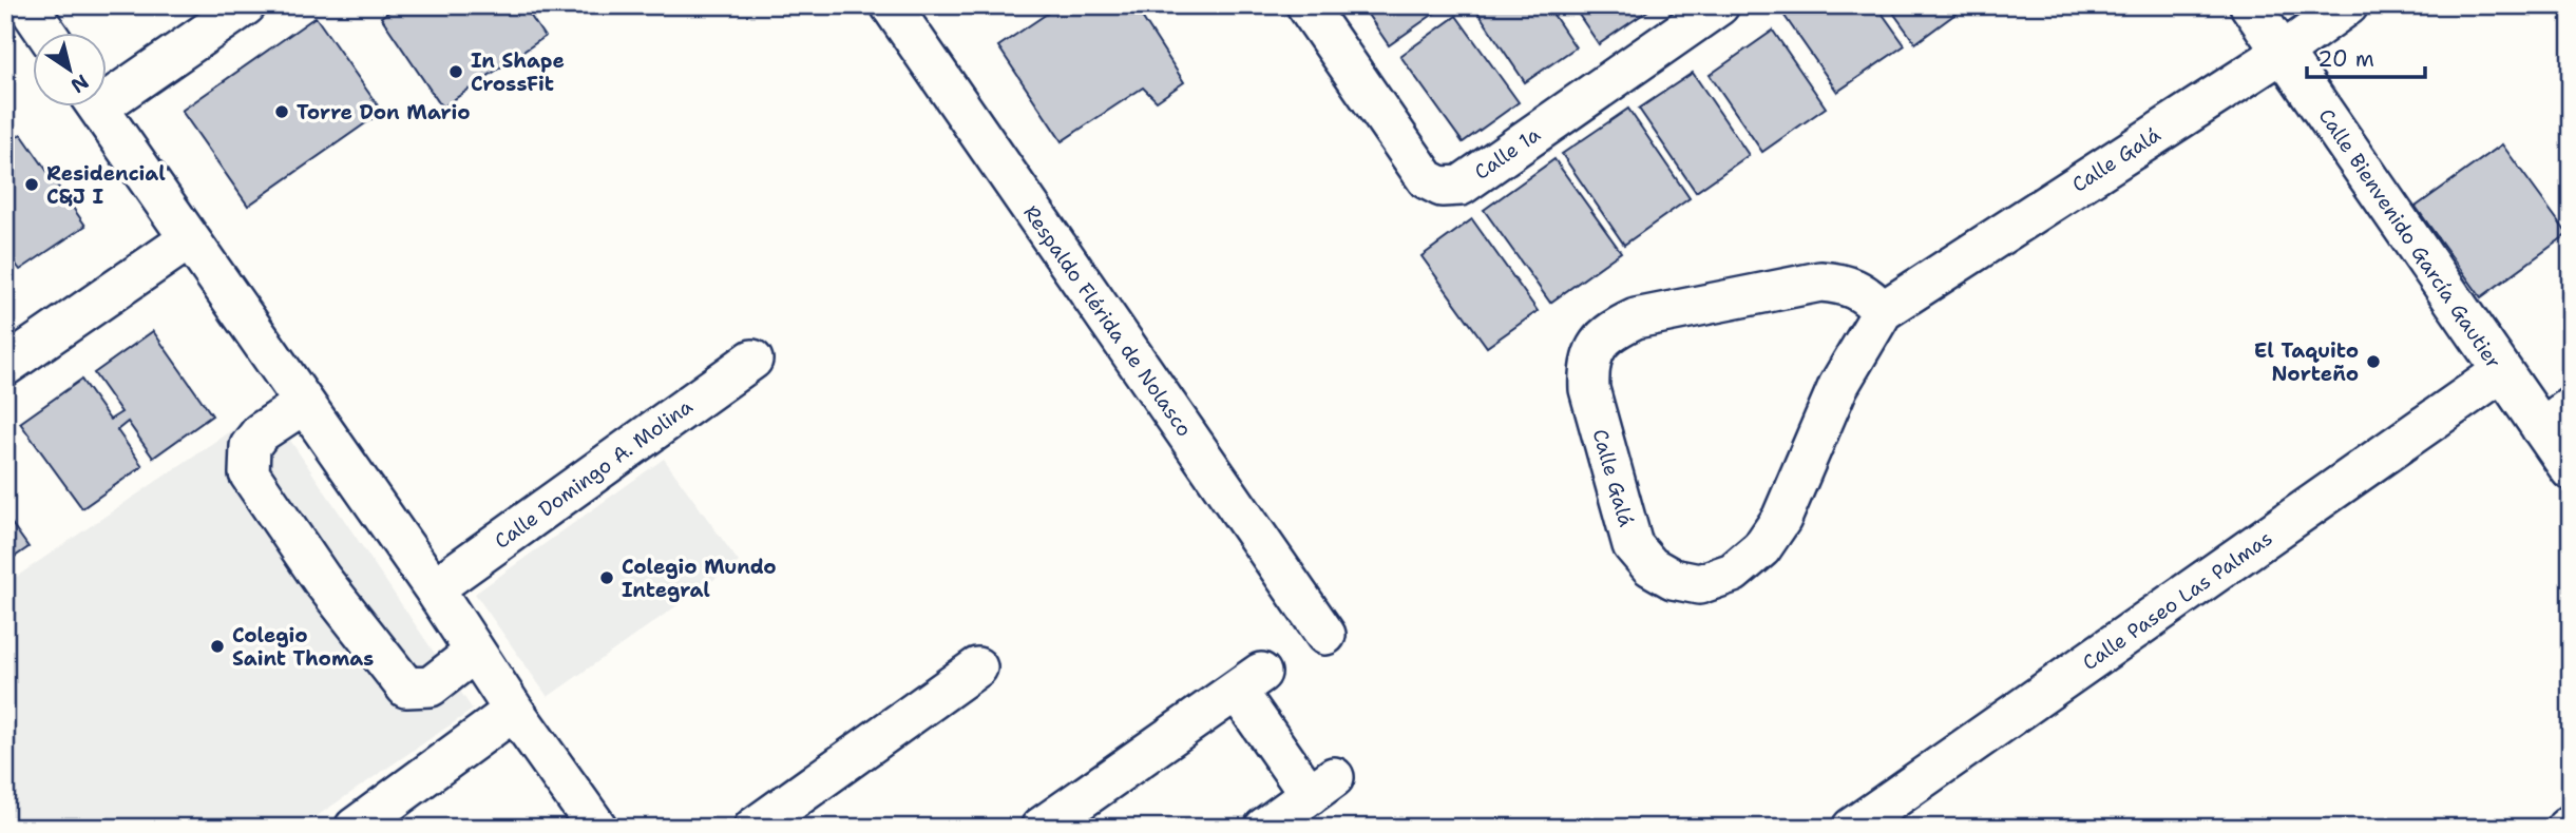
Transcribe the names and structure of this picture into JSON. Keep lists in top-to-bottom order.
{
  "streets": {
    "street": [
      "Calle 1a",
      "Calle Galá",
      "Calle Bienvenido García Gautier",
      "Respaldo Flérida de Nolasco",
      "Calle Domingo A. Molina",
      "Calle Paseo Las Palmas"
    ]
  },
  "crossings": [
    ["Calle Galá", "Calle Bienvenido García Gautier"],
    ["Calle Bienvenido García Gautier", "Calle Paseo Las Palmas"]
  ],
  "places": [
    "In Shape CrossFit",
    "Torre Don Mario",
    "Residencial C&J I",
    "El Taquito Norteño",
    "Colegio Mundo Integral",
    "Colegio Saint Thomas"
  ],
  "scale_bar": "20 m",
  "north": "bottom right"
}
